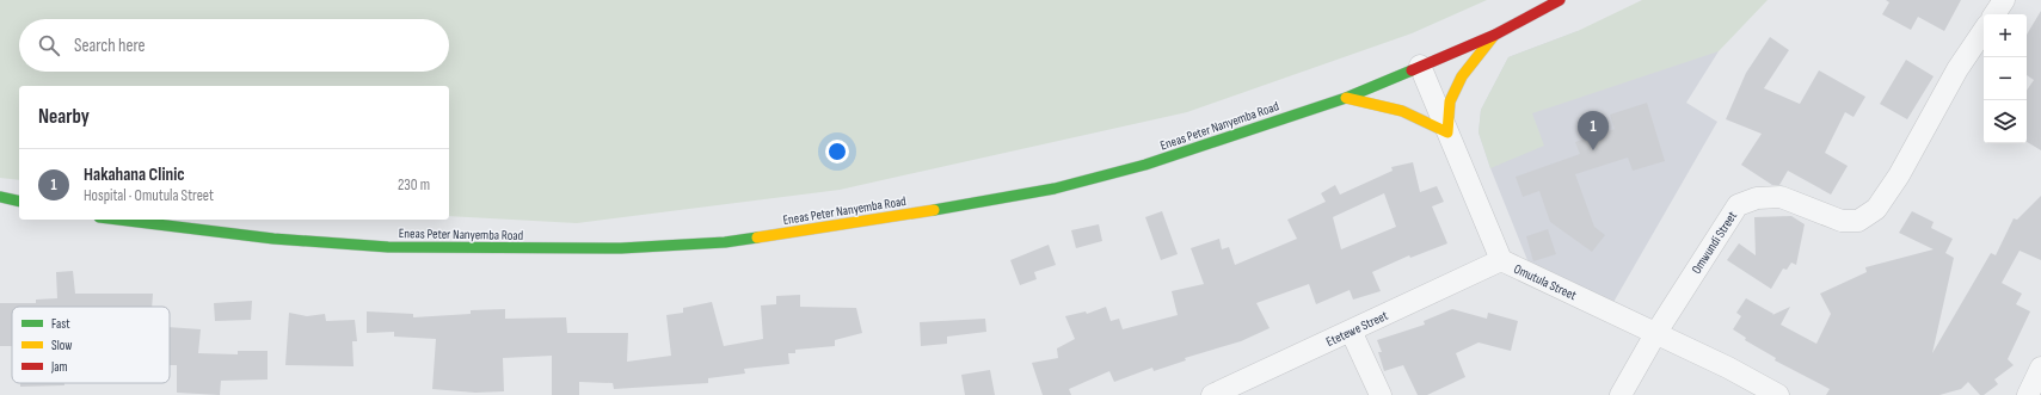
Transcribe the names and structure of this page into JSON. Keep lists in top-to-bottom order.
{
  "streets": {
    "main road": ["Eneas Peter Nanyemba Road"],
    "street": ["Omwundi Street", "Omutula Street", "Etetewe Street"]
  },
  "crossings": [
    ["Eneas Peter Nanyemba Road", "Omutula Street"],
    ["Omwundi Street", "Omutula Street"],
    ["Omutula Street", "Etetewe Street"]
  ],
  "legend": ["Fast", "Slow", "Jam"],
  "page": {
    "map_buttons": ["+", "−"],
    "search": "Search here",
    "heading": "Nearby",
    "pins": "1",
    "list": [
      {
        "mark": "1",
        "name": "Hakahana Clinic",
        "note": "Hospital · Omutula Street",
        "value": "230 m"
      }
    ]
  }
}
